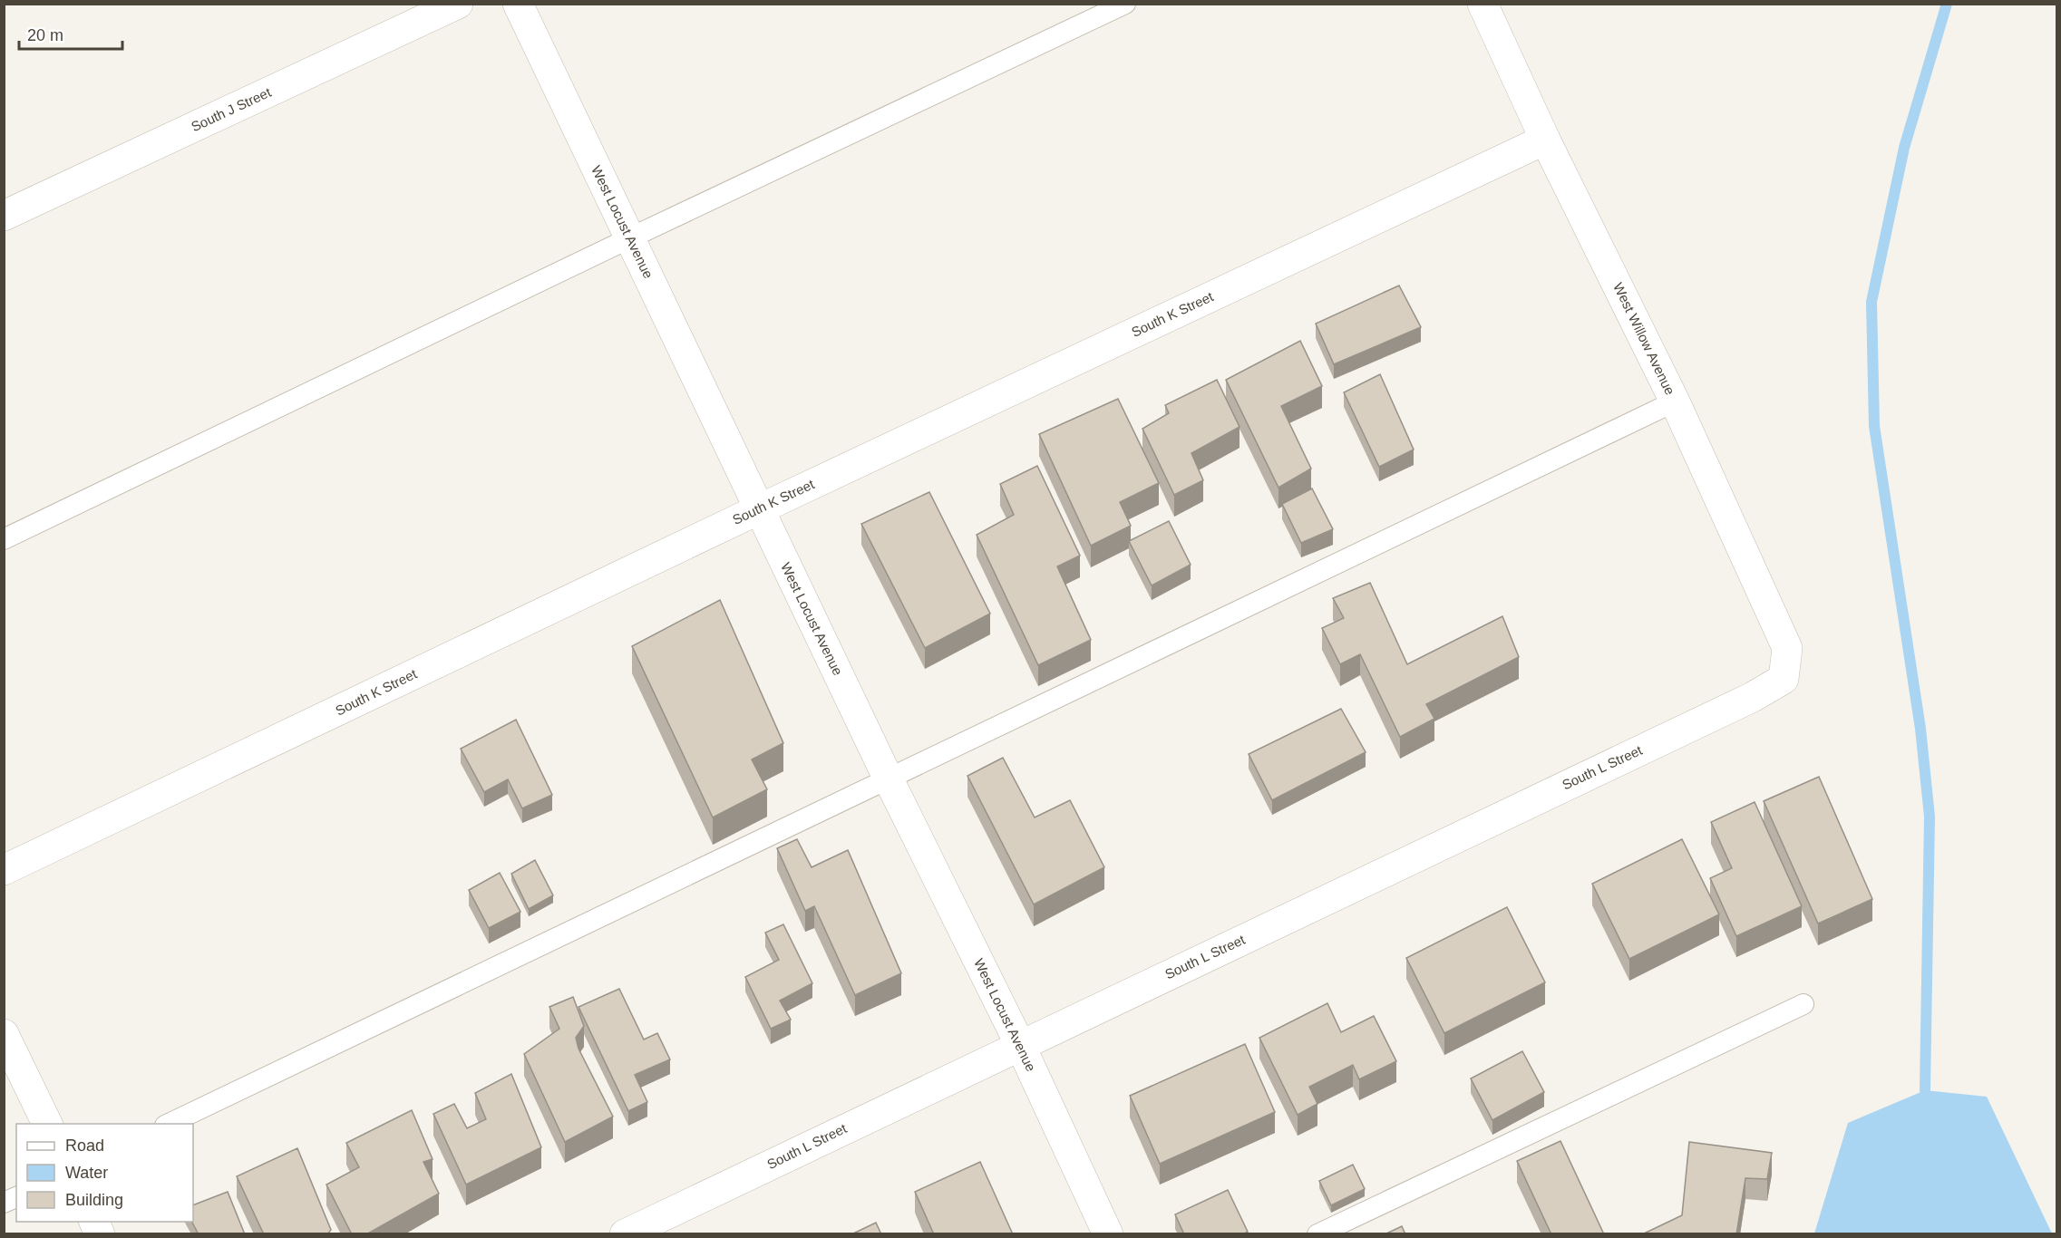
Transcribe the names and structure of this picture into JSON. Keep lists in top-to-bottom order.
{
  "streets": {
    "street": [
      "South J Street",
      "West Locust Avenue",
      "South K Street",
      "West Willow Avenue",
      "South L Street"
    ]
  },
  "crossings": [
    ["West Locust Avenue", "South K Street"],
    ["West Locust Avenue", "South L Street"],
    ["South K Street", "West Willow Avenue"],
    ["West Willow Avenue", "South L Street"]
  ],
  "legend": ["Road", "Water", "Building"],
  "scale_bar": "20 m"
}
